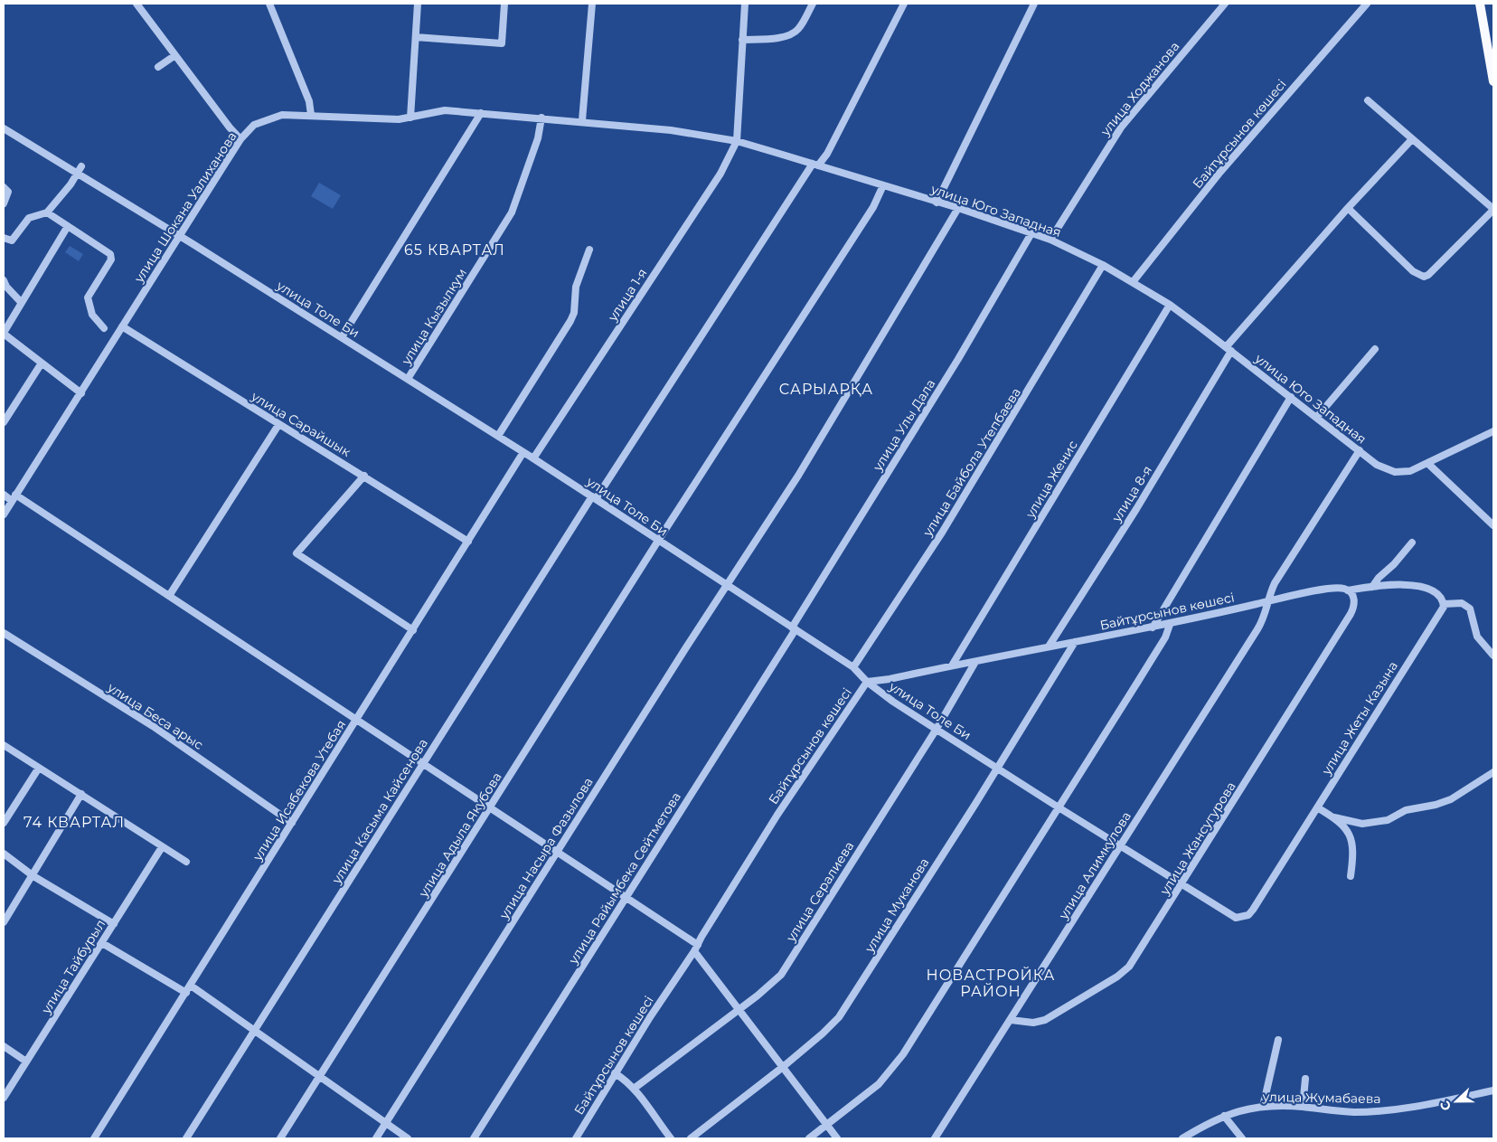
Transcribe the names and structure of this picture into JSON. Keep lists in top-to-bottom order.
{
  "streets": {
    "street": [
      "улица Ходжанова",
      "Байтұрсынов көшесі",
      "улица Шокана Уалиханова",
      "улица Юго Западная",
      "улица 1-я",
      "улица Толе Би",
      "улица Кызылкум",
      "улица Сарайшык",
      "улица Улы Дала",
      "улица Байбола Утепбаева",
      "улица Женис",
      "улица 8-я",
      "улица Беса арыс",
      "улица Жеты Казына",
      "улица Исабекова Утебая",
      "улица Касыма Кайсенова",
      "улица Адыла Якубова",
      "улица Жансугурова",
      "улица Насыра Фазылова",
      "улица Алимкулова",
      "улица Райымбека Сейтметова",
      "улица Сералиева",
      "улица Муканова",
      "улица Тайбурыл",
      "улица Жумабаева"
    ]
  },
  "crossings": [
    ["улица Ходжанова", "улица Юго Западная"],
    ["Байтұрсынов көшесі", "улица Юго Западная"],
    ["Байтұрсынов көшесі", "улица Толе Би"],
    ["Байтұрсынов көшесі", "улица Женис"],
    ["Байтұрсынов көшесі", "улица 8-я"],
    ["Байтұрсынов көшесі", "улица Жансугурова"],
    ["Байтұрсынов көшесі", "улица Алимкулова"],
    ["Байтұрсынов көшесі", "улица Сералиева"],
    ["Байтұрсынов көшесі", "улица Муканова"],
    ["улица Шокана Уалиханова", "улица Юго Западная"],
    ["улица Шокана Уалиханова", "улица Толе Би"],
    ["улица Шокана Уалиханова", "улица Кызылкум"],
    ["улица Шокана Уалиханова", "улица Сарайшык"],
    ["улица Юго Западная", "улица 1-я"],
    ["улица Юго Западная", "улица Улы Дала"],
    ["улица Юго Западная", "улица Байбола Утепбаева"],
    ["улица Юго Западная", "улица Женис"],
    ["улица Юго Западная", "улица 8-я"],
    ["улица Юго Западная", "улица Касыма Кайсенова"],
    ["улица Юго Западная", "улица Адыла Якубова"],
    ["улица Юго Западная", "улица Насыра Фазылова"],
    ["улица Юго Западная", "улица Алимкулова"],
    ["улица 1-я", "улица Толе Би"],
    ["улица Толе Би", "улица Кызылкум"],
    ["улица Толе Би", "улица Улы Дала"],
    ["улица Толе Би", "улица Байбола Утепбаева"],
    ["улица Толе Би", "улица Жеты Казына"],
    ["улица Толе Би", "улица Исабекова Утебая"],
    ["улица Толе Би", "улица Касыма Кайсенова"],
    ["улица Толе Би", "улица Адыла Якубова"],
    ["улица Толе Би", "улица Жансугурова"],
    ["улица Толе Би", "улица Насыра Фазылова"],
    ["улица Толе Би", "улица Алимкулова"],
    ["улица Толе Би", "улица Райымбека Сейтметова"],
    ["улица Толе Би", "улица Сералиева"],
    ["улица Толе Би", "улица Муканова"],
    ["улица Сарайшык", "улица Исабекова Утебая"],
    ["улица Улы Дала", "улица Райымбека Сейтметова"],
    ["улица Беса арыс", "улица Исабекова Утебая"],
    ["улица Жансугурова", "улица Алимкулова"]
  ],
  "districts": [
    "65 КВАРТАЛ",
    "САРЫАРҚА",
    "74 КВАРТАЛ",
    "НОВАСТРОЙКА РАЙОН"
  ],
  "north": "left"
}
